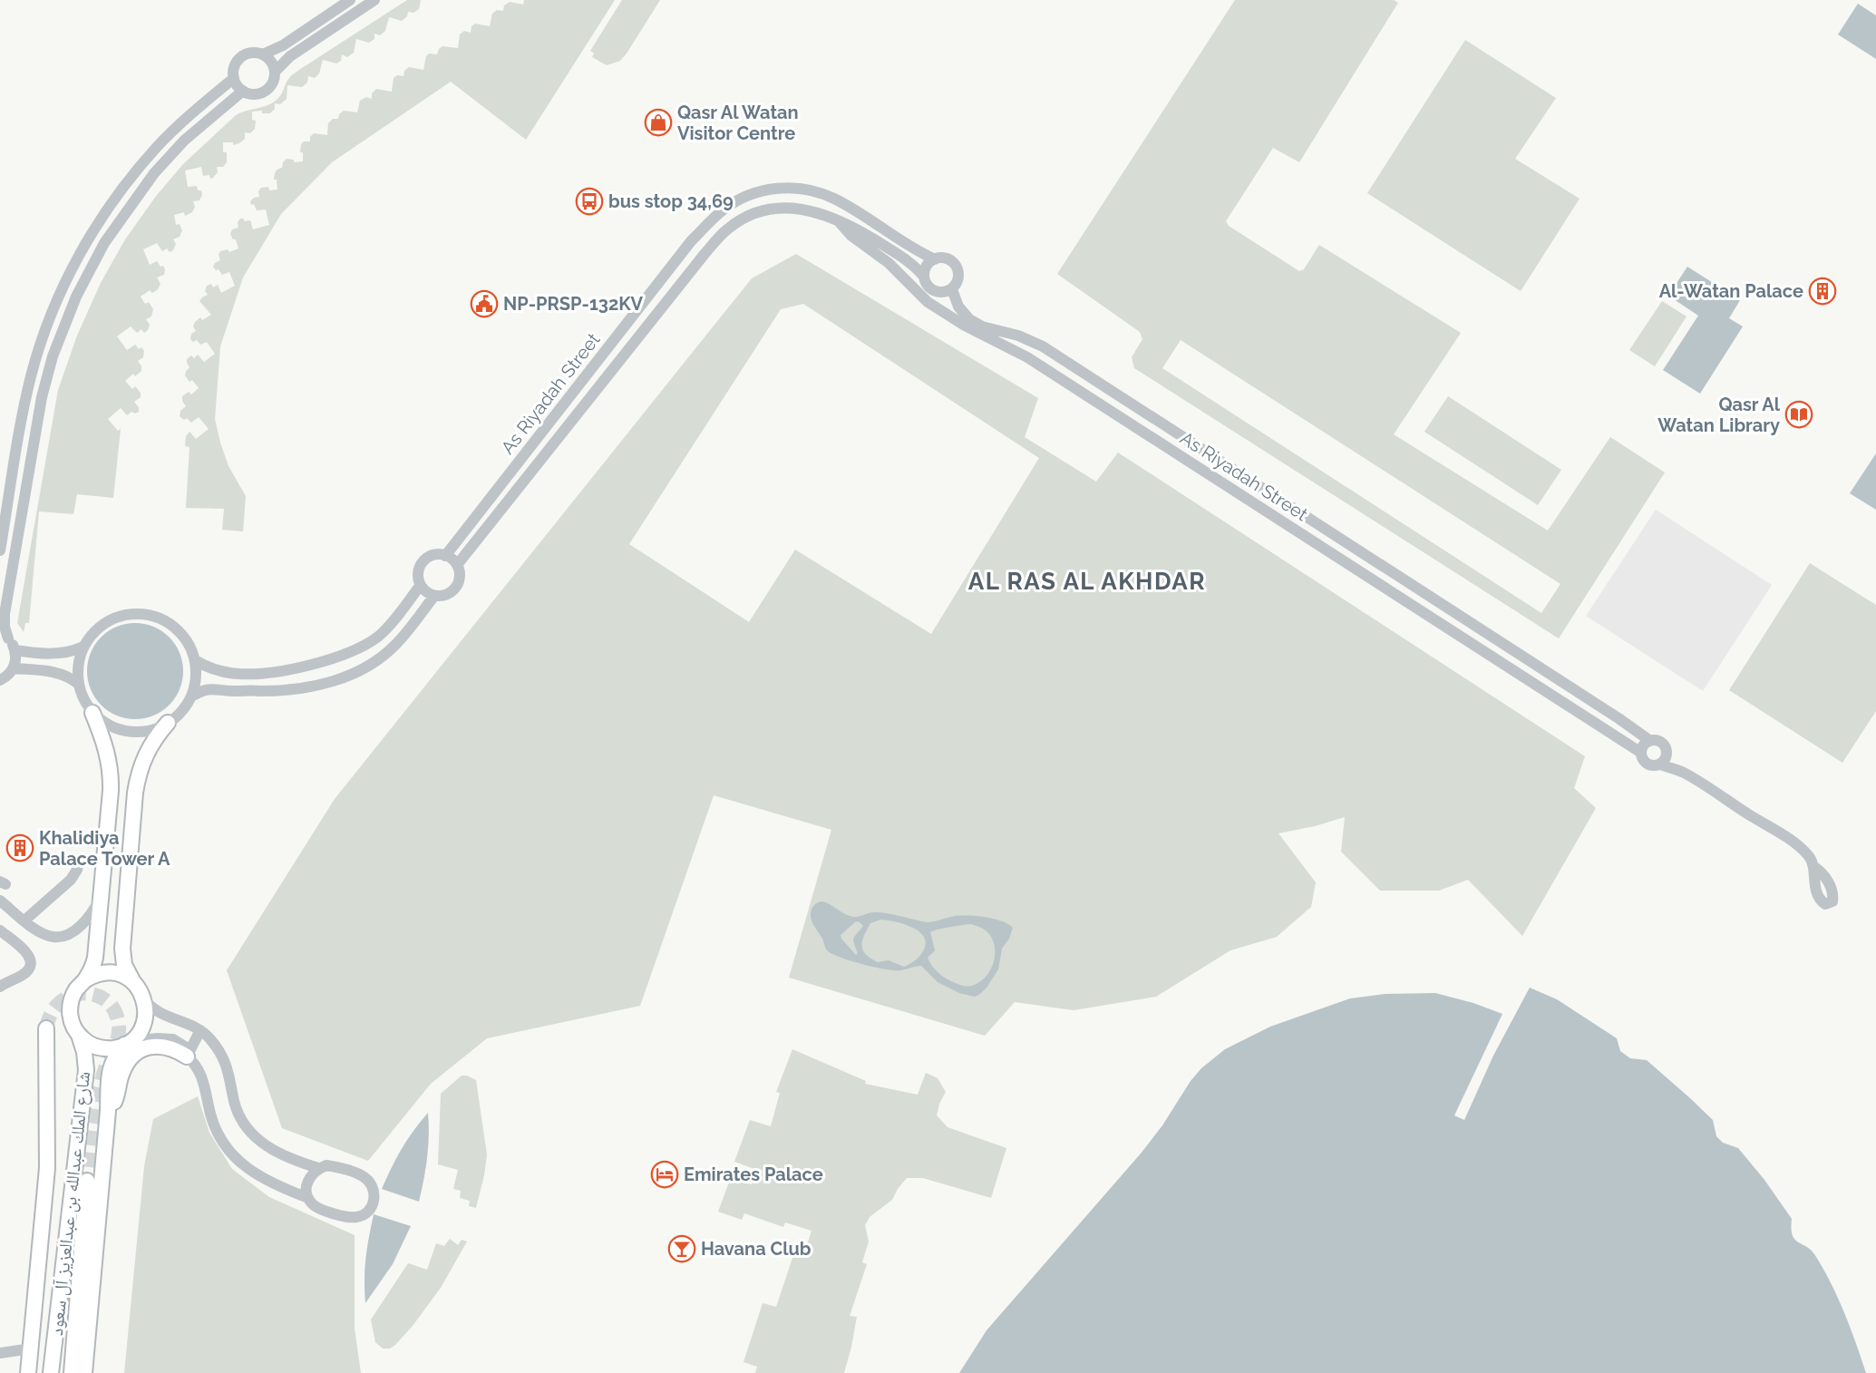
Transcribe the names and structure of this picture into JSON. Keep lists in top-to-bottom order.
{
  "streets": {
    "street": ["As Riyadah Street", "شارع الملك عبدالله بن عبدالعزيز آل سعود"]
  },
  "districts": ["AL RAS AL AKHDAR"],
  "places": {
    "shop": ["Qasr Al Watan Visitor Centre"],
    "bus stop": ["bus stop 34,69"],
    "building": ["Al-Watan Palace", "Khalidiya Palace Tower A"],
    "public building": ["NP-PRSP-132KV"],
    "library": ["Qasr Al Watan Library"],
    "hotel": ["Emirates Palace"],
    "bar": ["Havana Club"]
  }
}
